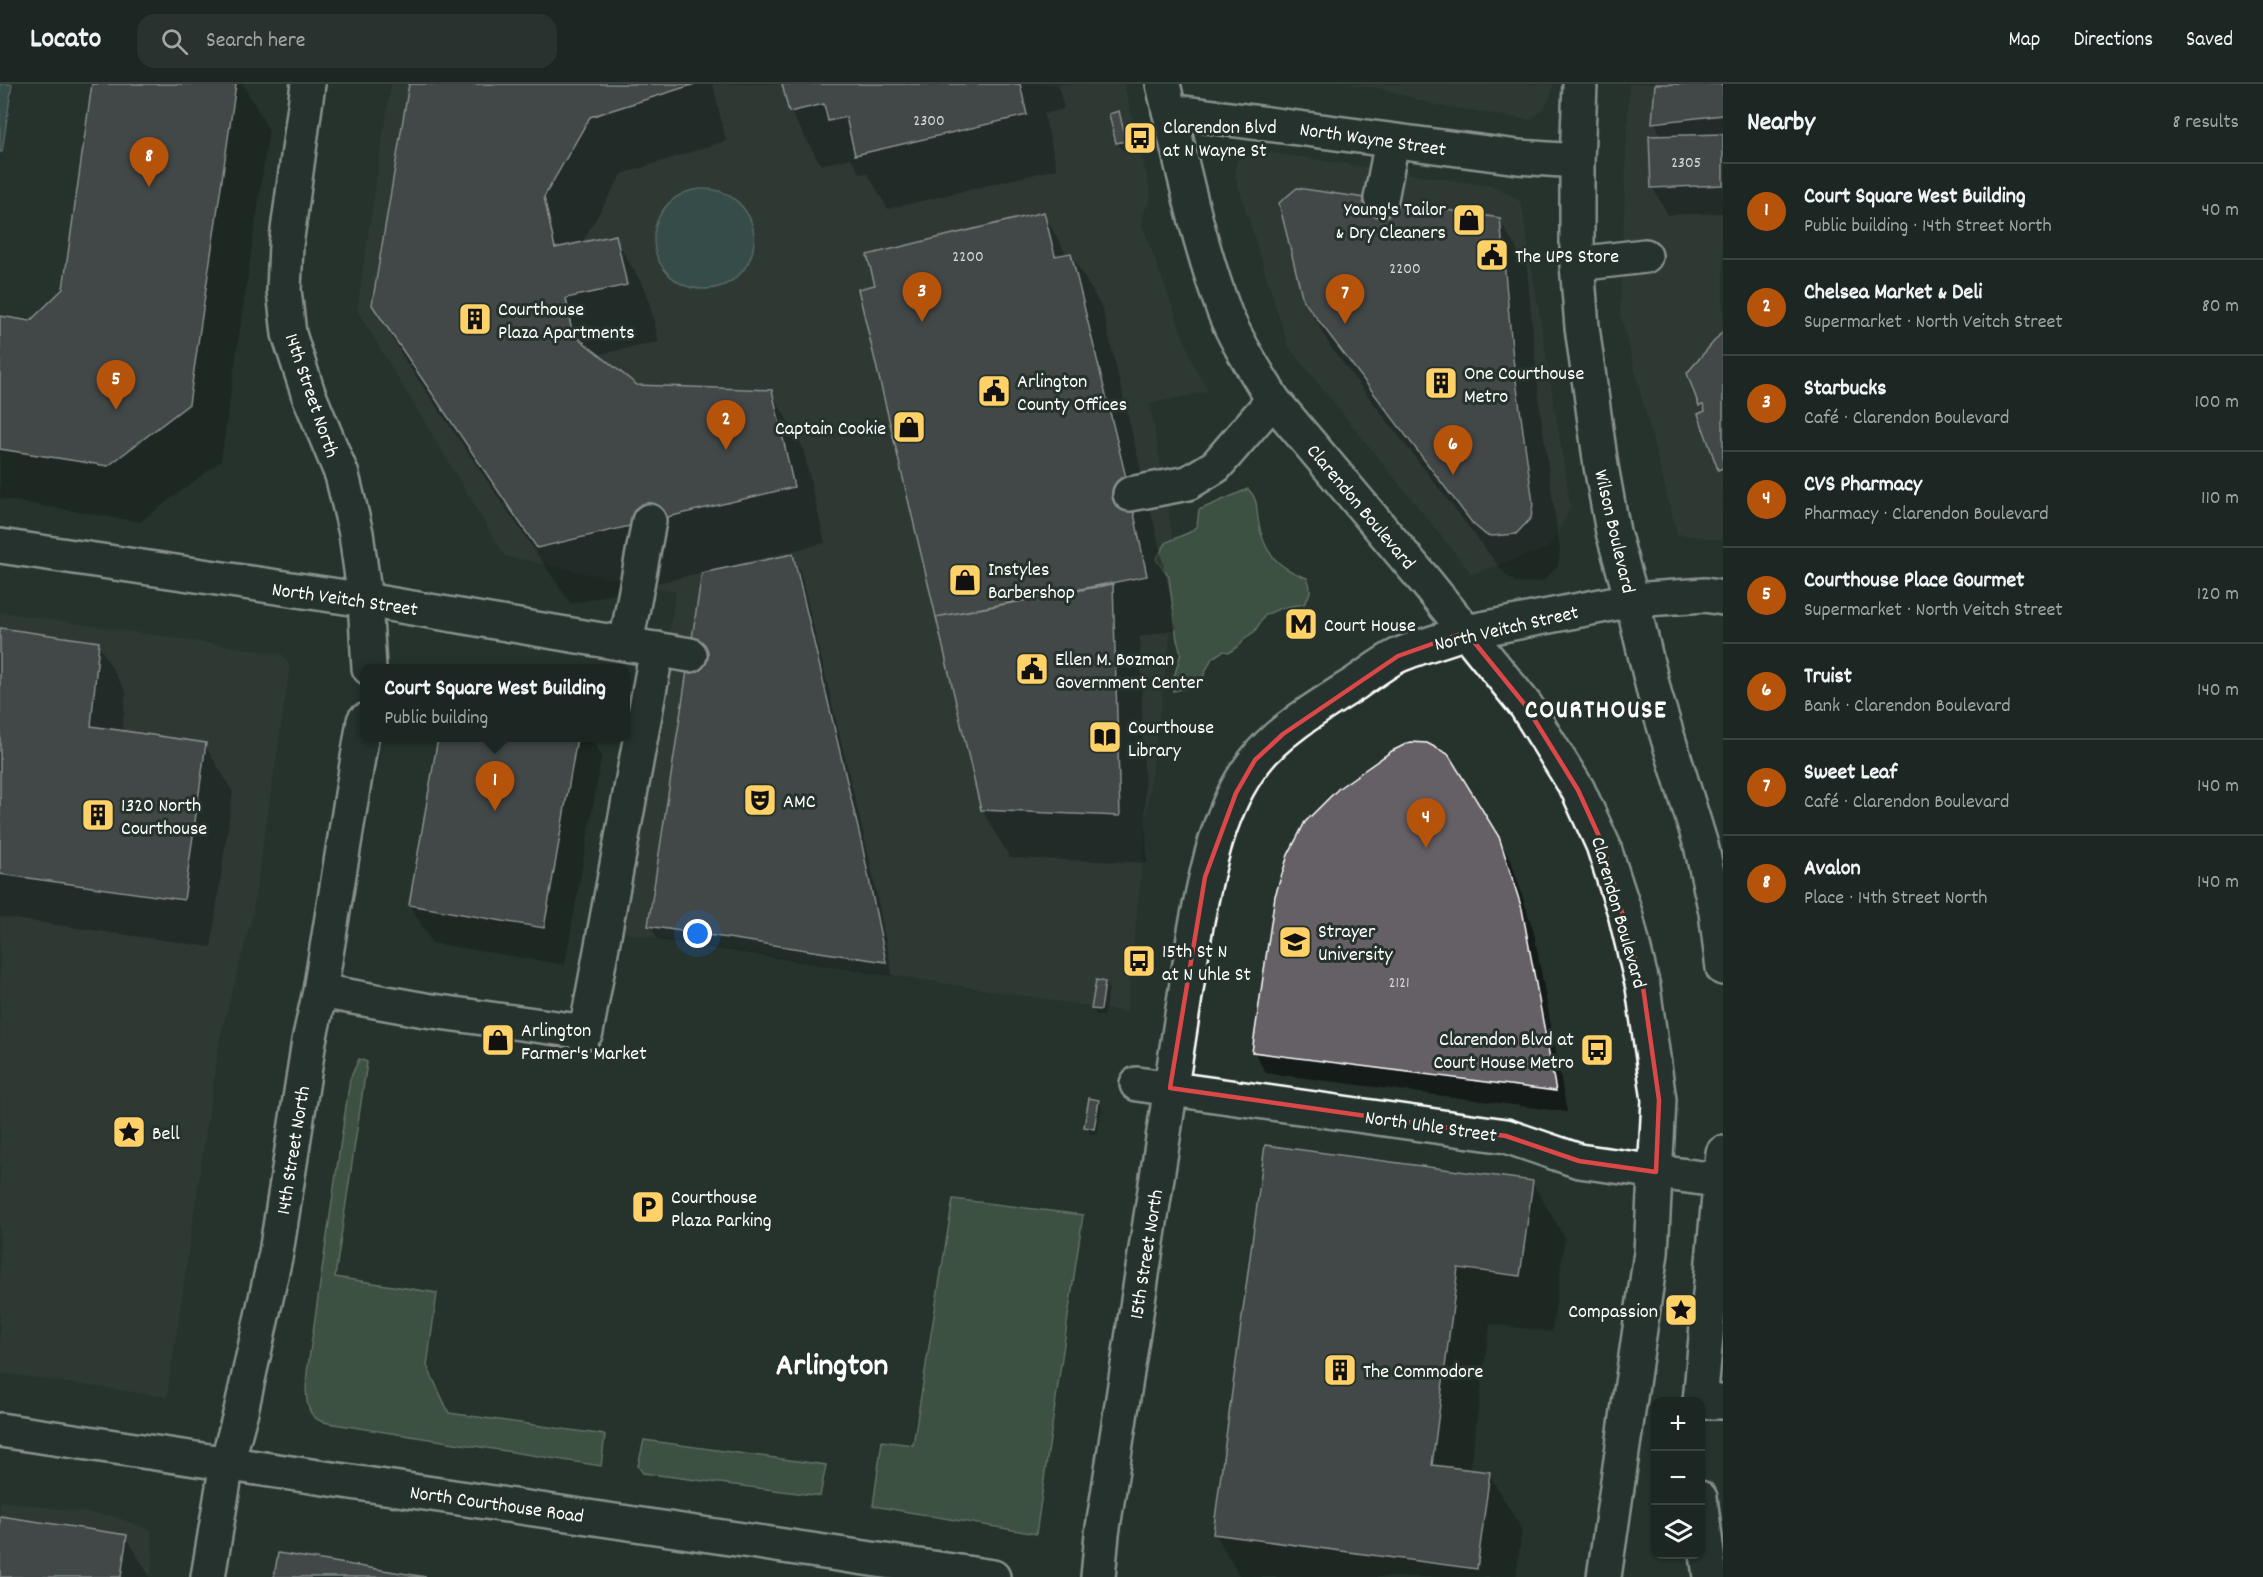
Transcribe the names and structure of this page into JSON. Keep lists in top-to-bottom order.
{
  "streets": {
    "main road": [
      "North Wayne Street",
      "14th Street North",
      "Clarendon Boulevard",
      "Wilson Boulevard",
      "North Veitch Street",
      "North Uhle Street",
      "15th Street North",
      "North Courthouse Road"
    ]
  },
  "crossings": [
    ["North Wayne Street", "Clarendon Boulevard"],
    ["North Wayne Street", "Wilson Boulevard"],
    ["14th Street North", "North Veitch Street"],
    ["14th Street North", "North Courthouse Road"],
    ["Clarendon Boulevard", "North Veitch Street"],
    ["Clarendon Boulevard", "North Uhle Street"],
    ["Wilson Boulevard", "North Veitch Street"],
    ["North Veitch Street", "15th Street North"],
    ["North Uhle Street", "15th Street North"]
  ],
  "districts": ["COURTHOUSE", "Arlington"],
  "places": {
    "bus stop": ["Clarendon Blvd at N Wayne St", "15th St N at N Uhle St", "Clarendon Blvd at Court House Metro"],
    "shop": [
      "Young's Tailor & Dry Cleaners",
      "Captain Cookie",
      "Instyles Barbershop",
      "Arlington Farmer's Market"
    ],
    "public building": ["The UPS Store", "Arlington County Offices", "Ellen M. Bozman Government Center"],
    "building": [
      "Courthouse Plaza Apartments",
      "One Courthouse Metro",
      "1320 North Courthouse",
      "The Commodore"
    ],
    "metro station": ["Court House"],
    "library": ["Courthouse Library"],
    "theatre": ["AMC"],
    "school or university": ["Strayer University"],
    "place": ["Bell", "Compassion"],
    "parking": ["Courthouse Plaza Parking"]
  },
  "house_numbers": [
    "2300",
    "2305",
    "2200",
    "2200",
    "2121"
  ],
  "page": {
    "header": "Locato",
    "search": "Search here",
    "nav": ["Map", "Directions", "Saved"],
    "heading": ["Nearby", "8 results"],
    "pins": [
      "8",
      "3",
      "7",
      "5",
      "2",
      "6",
      "1",
      "4"
    ],
    "list": [
      {
        "mark": "1",
        "name": "Court Square West Building",
        "note": "Public building · 14th Street North",
        "value": "40 m"
      },
      {
        "mark": "2",
        "name": "Chelsea Market & Deli",
        "note": "Supermarket · North Veitch Street",
        "value": "80 m"
      },
      {
        "mark": "3",
        "name": "Starbucks",
        "note": "Café · Clarendon Boulevard",
        "value": "100 m"
      },
      {
        "mark": "4",
        "name": "CVS Pharmacy",
        "note": "Pharmacy · Clarendon Boulevard",
        "value": "110 m"
      },
      {
        "mark": "5",
        "name": "Courthouse Place Gourmet",
        "note": "Supermarket · North Veitch Street",
        "value": "120 m"
      },
      {
        "mark": "6",
        "name": "Truist",
        "note": "Bank · Clarendon Boulevard",
        "value": "140 m"
      },
      {
        "mark": "7",
        "name": "Sweet Leaf",
        "note": "Café · Clarendon Boulevard",
        "value": "140 m"
      },
      {
        "mark": "8",
        "name": "Avalon",
        "note": "Place · 14th Street North",
        "value": "140 m"
      }
    ],
    "popup": ["Court Square West Building", "Public building"],
    "map_buttons": ["+", "−"]
  }
}
